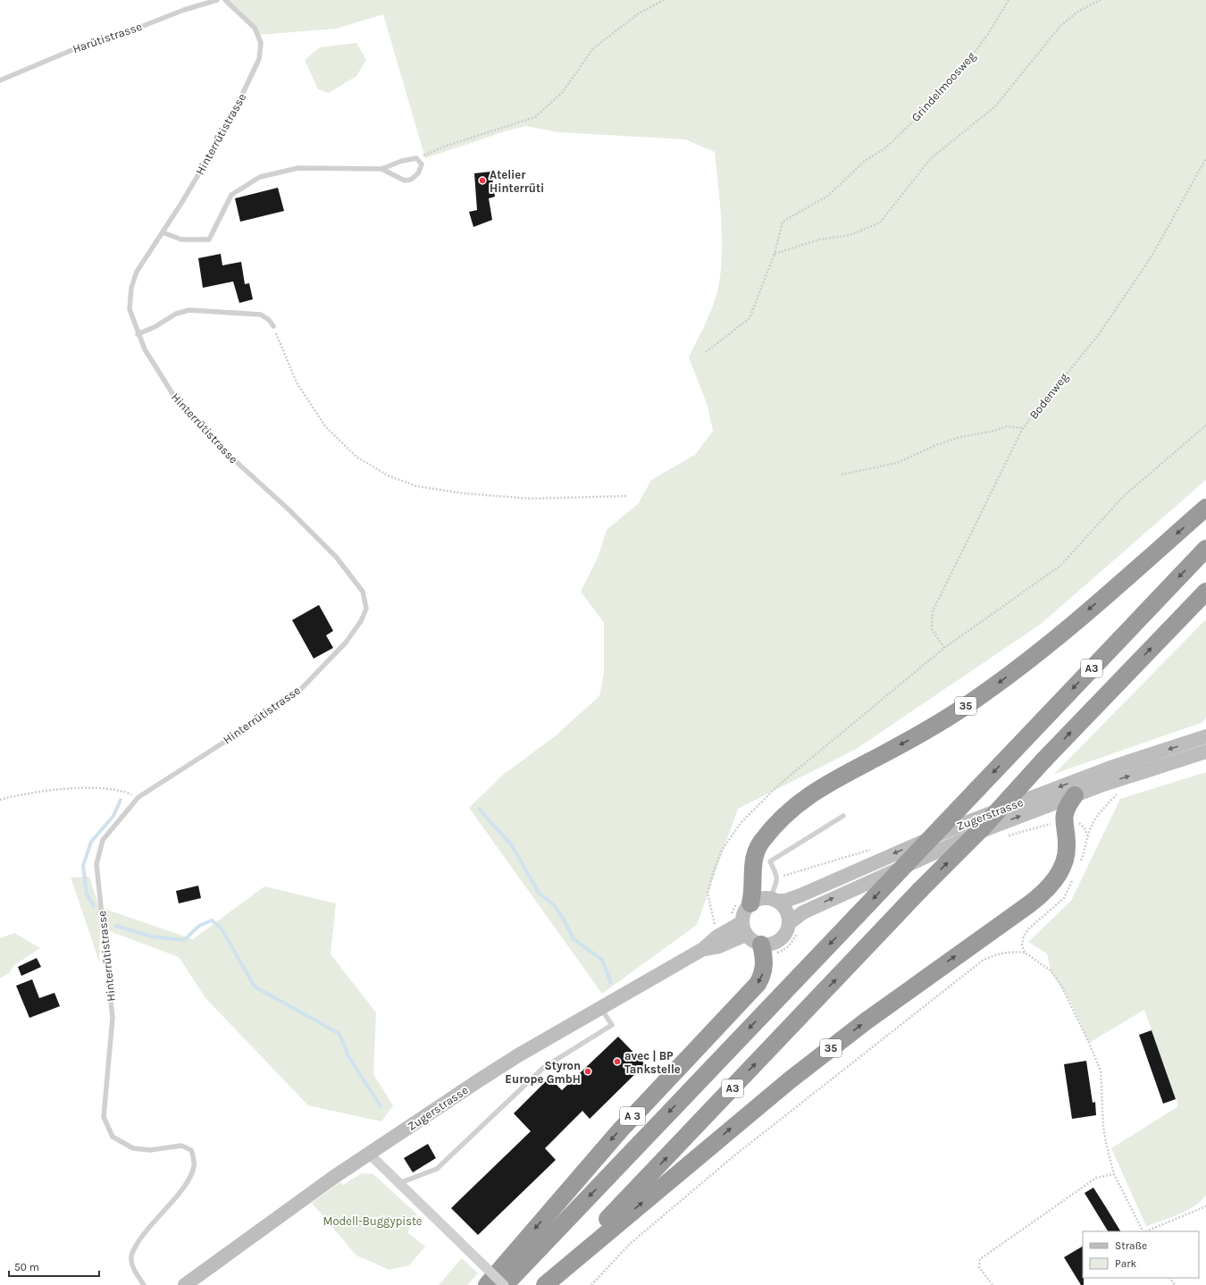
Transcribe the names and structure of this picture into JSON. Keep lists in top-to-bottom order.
{
  "streets": {
    "highway": ["A3", "35", "A 3"],
    "main road": ["Zugerstrasse"],
    "lane": ["Harütistrasse", "Hinterrütistrasse"],
    "path": ["Grindelmoosweg", "Bodenweg"]
  },
  "crossings": [
    ["A3", "35"],
    ["35", "Zugerstrasse"],
    ["35", "A 3"],
    ["Zugerstrasse", "A 3"]
  ],
  "parks": ["Modell-Buggypiste"],
  "places": ["Atelier Hinterrüti", "avec | BP Tankstelle", "Styron Europe GmbH"],
  "legend": ["Straße", "Park"],
  "scale_bar": "50 m"
}
